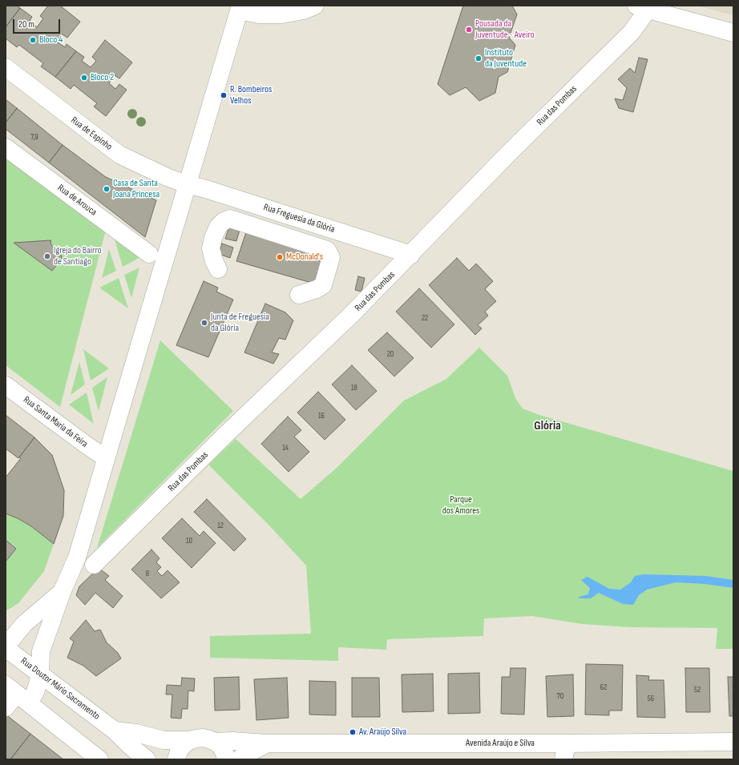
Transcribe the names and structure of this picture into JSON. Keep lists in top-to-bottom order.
{
  "streets": {
    "street": [
      "Rua das Pombas",
      "Rua de Espinho",
      "Rua de Arouca",
      "Rua Freguesia da Glória",
      "Rua Santa Maria da Feira",
      "Rua Doutor Mário Sacramento",
      "Avenida Araújo e Silva"
    ]
  },
  "crossings": [
    ["Rua das Pombas", "Rua Freguesia da Glória"],
    ["Rua de Espinho", "Rua Freguesia da Glória"]
  ],
  "districts": ["Glória"],
  "parks": ["Parque dos Amores"],
  "places": [
    "Pousada da Juventude - Aveiro",
    "Bloco 4",
    "Instituto da Juventude",
    "Bloco 2",
    "R. Bombeiros Velhos",
    "Casa de Santa Joana Princesa",
    "Igreja do Bairro de Santiago",
    "McDonald's",
    "Junta de Freguesia da Glória",
    "Av. Araújo Silva"
  ],
  "house_numbers": [
    "7,9",
    "22",
    "20",
    "18",
    "16",
    "14",
    "12",
    "10",
    "8",
    "62",
    "52",
    "70",
    "56"
  ],
  "scale_bar": "20 m"
}
